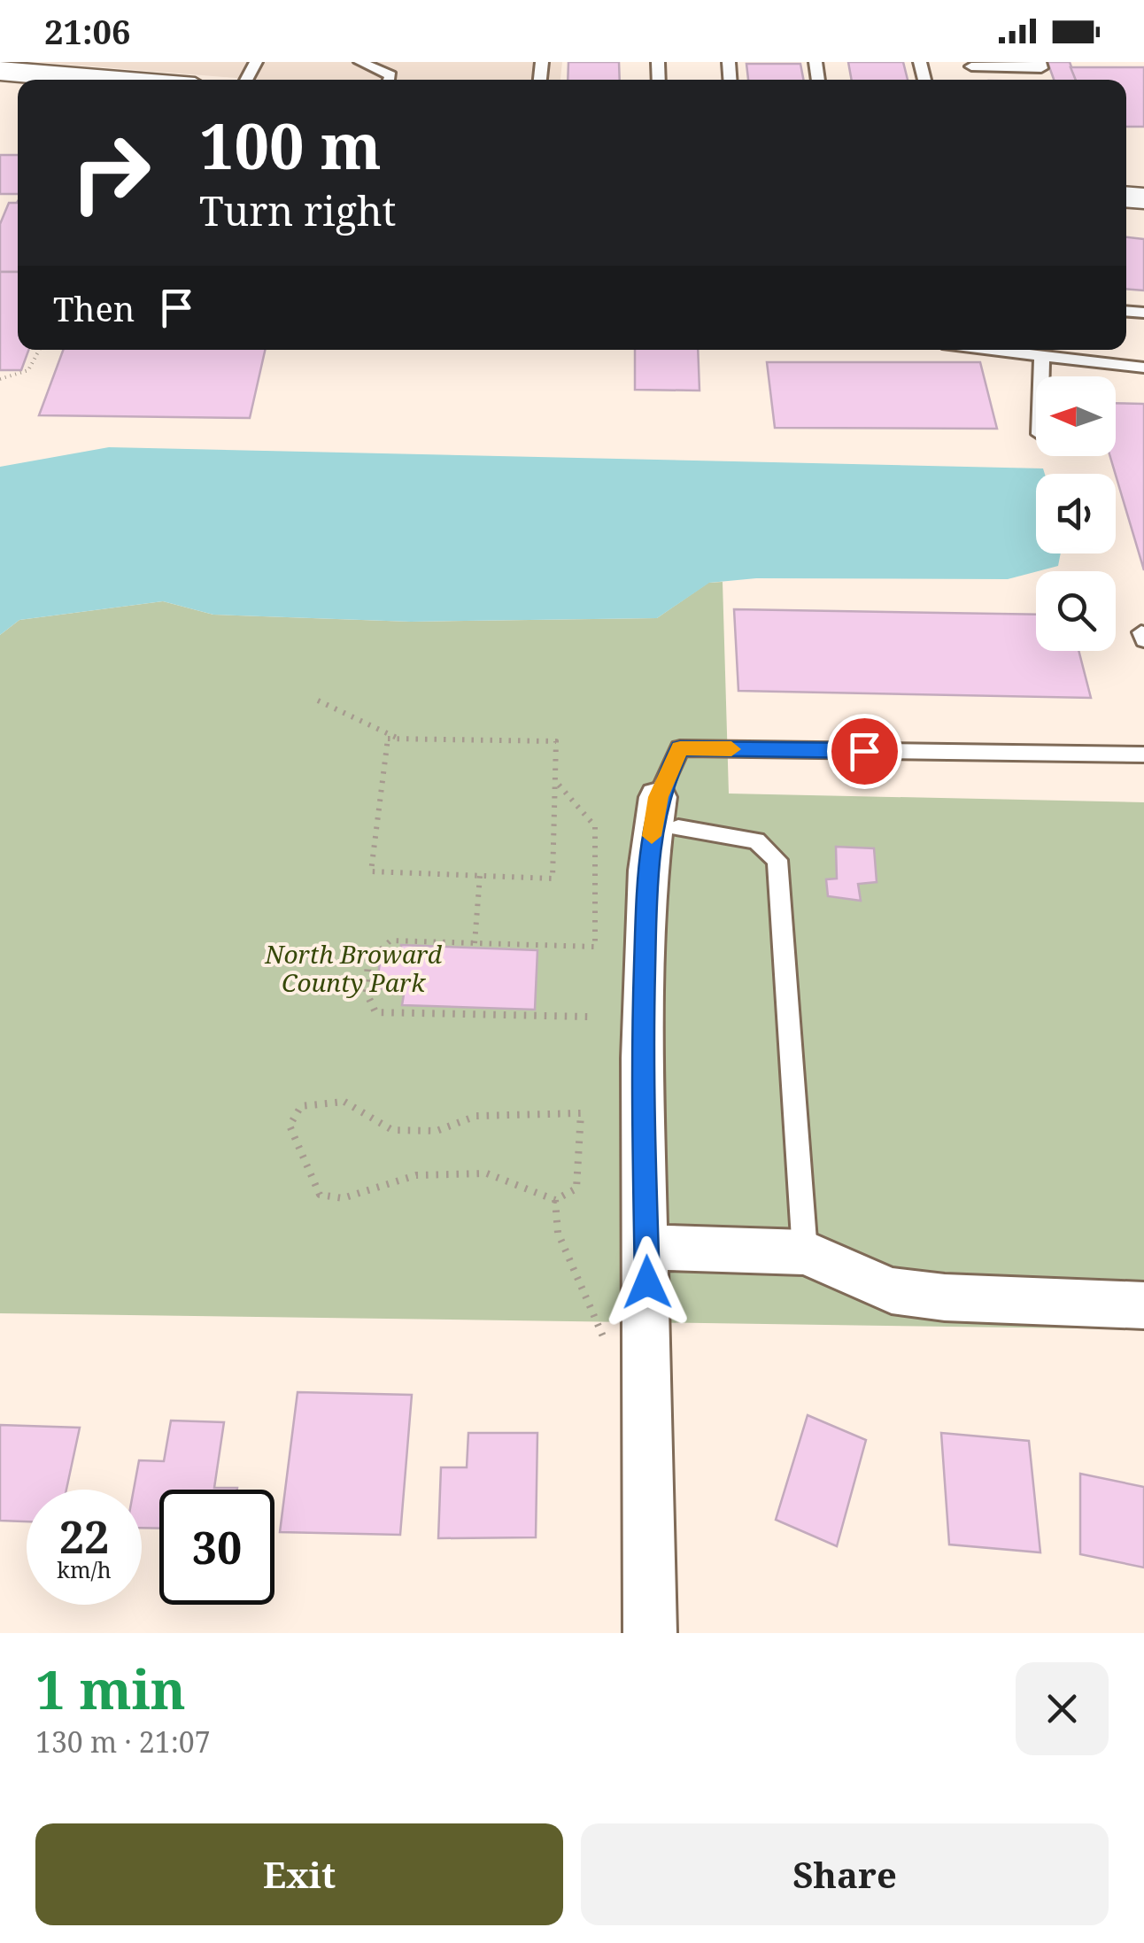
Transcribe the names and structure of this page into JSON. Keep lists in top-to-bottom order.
{
  "parks": ["North Broward County Park"],
  "north": "left",
  "page": {
    "status": "21:06",
    "turn": ["100 m", "Turn right"],
    "then": "Then",
    "speed": "22 km/h",
    "limit": "30",
    "heading": ["1 min", "130 m · 21:07"],
    "buttons": ["Exit", "Share"]
  }
}
